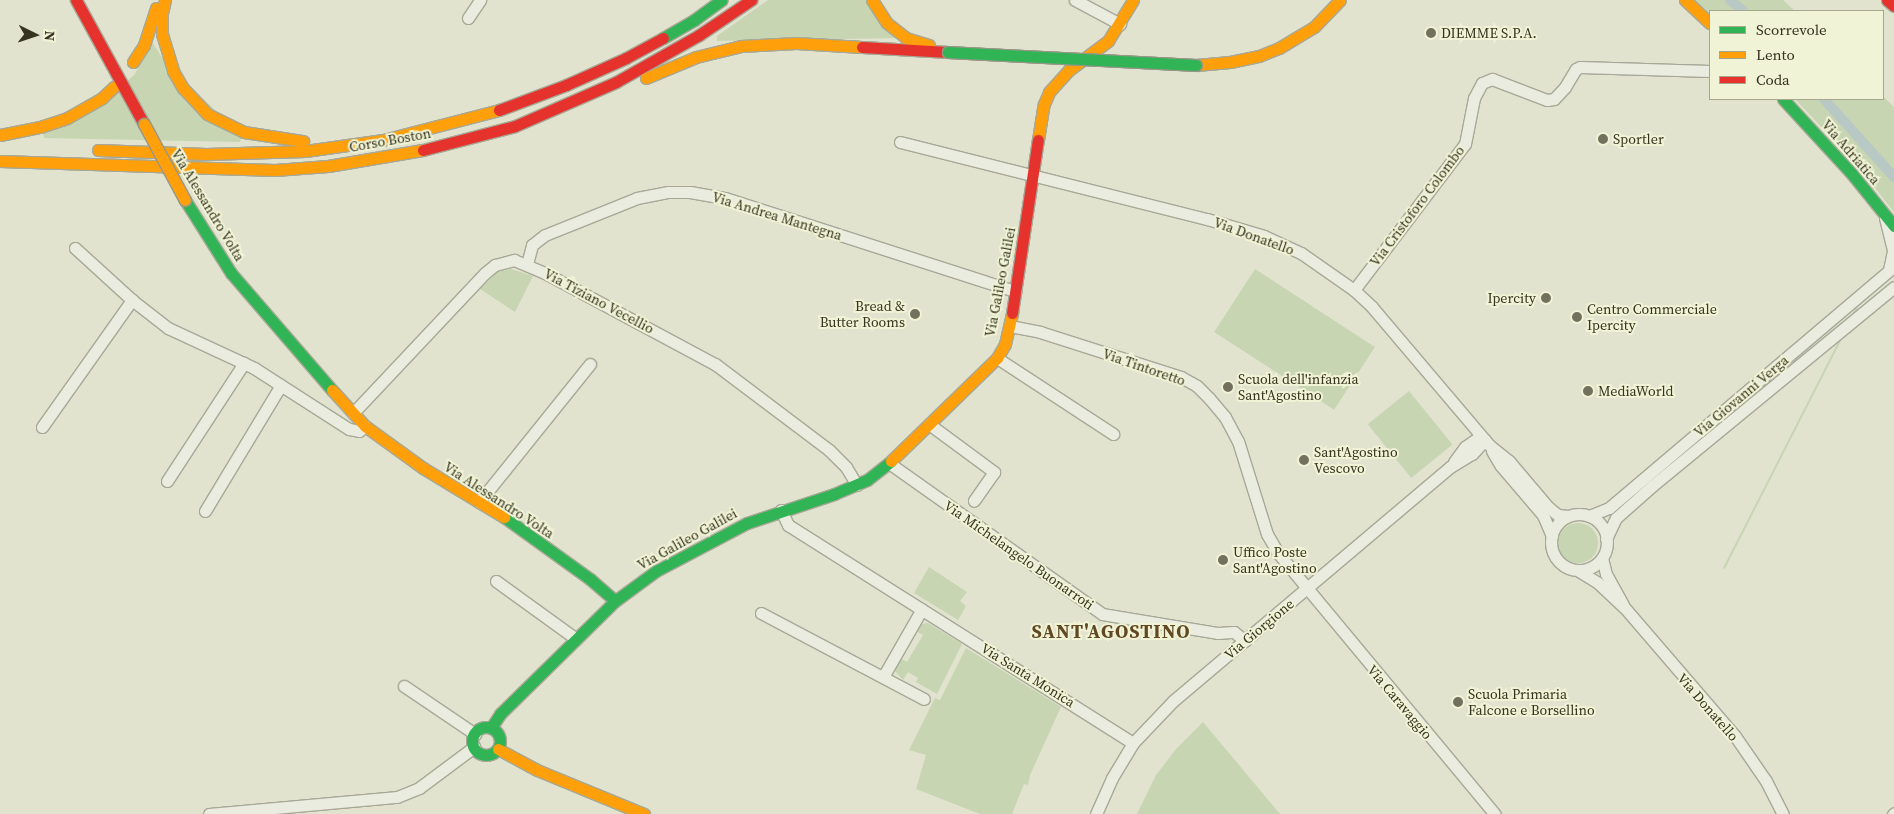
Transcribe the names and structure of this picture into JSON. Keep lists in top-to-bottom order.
{
  "streets": {
    "main road": [
      "Corso Boston",
      "Via Adriatica",
      "Via Alessandro Volta",
      "Via Galileo Galilei"
    ],
    "street": [
      "Via Cristoforo Colombo",
      "Via Andrea Mantegna",
      "Via Donatello",
      "Via Tiziano Vecellio",
      "Via Tintoretto",
      "Via Giovanni Verga",
      "Via Michelangelo Buonarroti",
      "Via Giorgione",
      "Via Santa Monica",
      "Via Caravaggio"
    ]
  },
  "crossings": [
    ["Via Adriatica", "Via Giovanni Verga"],
    ["Via Alessandro Volta", "Via Galileo Galilei"],
    ["Via Alessandro Volta", "Via Tiziano Vecellio"],
    ["Via Cristoforo Colombo", "Via Donatello"],
    ["Via Andrea Mantegna", "Via Galileo Galilei"],
    ["Via Andrea Mantegna", "Via Tiziano Vecellio"],
    ["Via Donatello", "Via Galileo Galilei"],
    ["Via Donatello", "Via Giovanni Verga"],
    ["Via Donatello", "Via Giorgione"],
    ["Via Galileo Galilei", "Via Tiziano Vecellio"],
    ["Via Galileo Galilei", "Via Tintoretto"],
    ["Via Galileo Galilei", "Via Michelangelo Buonarroti"],
    ["Via Galileo Galilei", "Via Santa Monica"],
    ["Via Tintoretto", "Via Giorgione"],
    ["Via Tintoretto", "Via Caravaggio"],
    ["Via Michelangelo Buonarroti", "Via Giorgione"],
    ["Via Giorgione", "Via Santa Monica"],
    ["Via Giorgione", "Via Caravaggio"]
  ],
  "districts": ["SANT'AGOSTINO"],
  "places": [
    "DIEMME S.P.A.",
    "Sportler",
    "Ipercity",
    "Bread & Butter Rooms",
    "Centro Commerciale Ipercity",
    "Scuola dell'infanzia Sant'Agostino",
    "MediaWorld",
    "Sant'Agostino Vescovo",
    "Uffico Poste Sant'Agostino",
    "Scuola Primaria Falcone e Borsellino"
  ],
  "legend": ["Scorrevole", "Lento", "Coda"],
  "north": "right"
}
